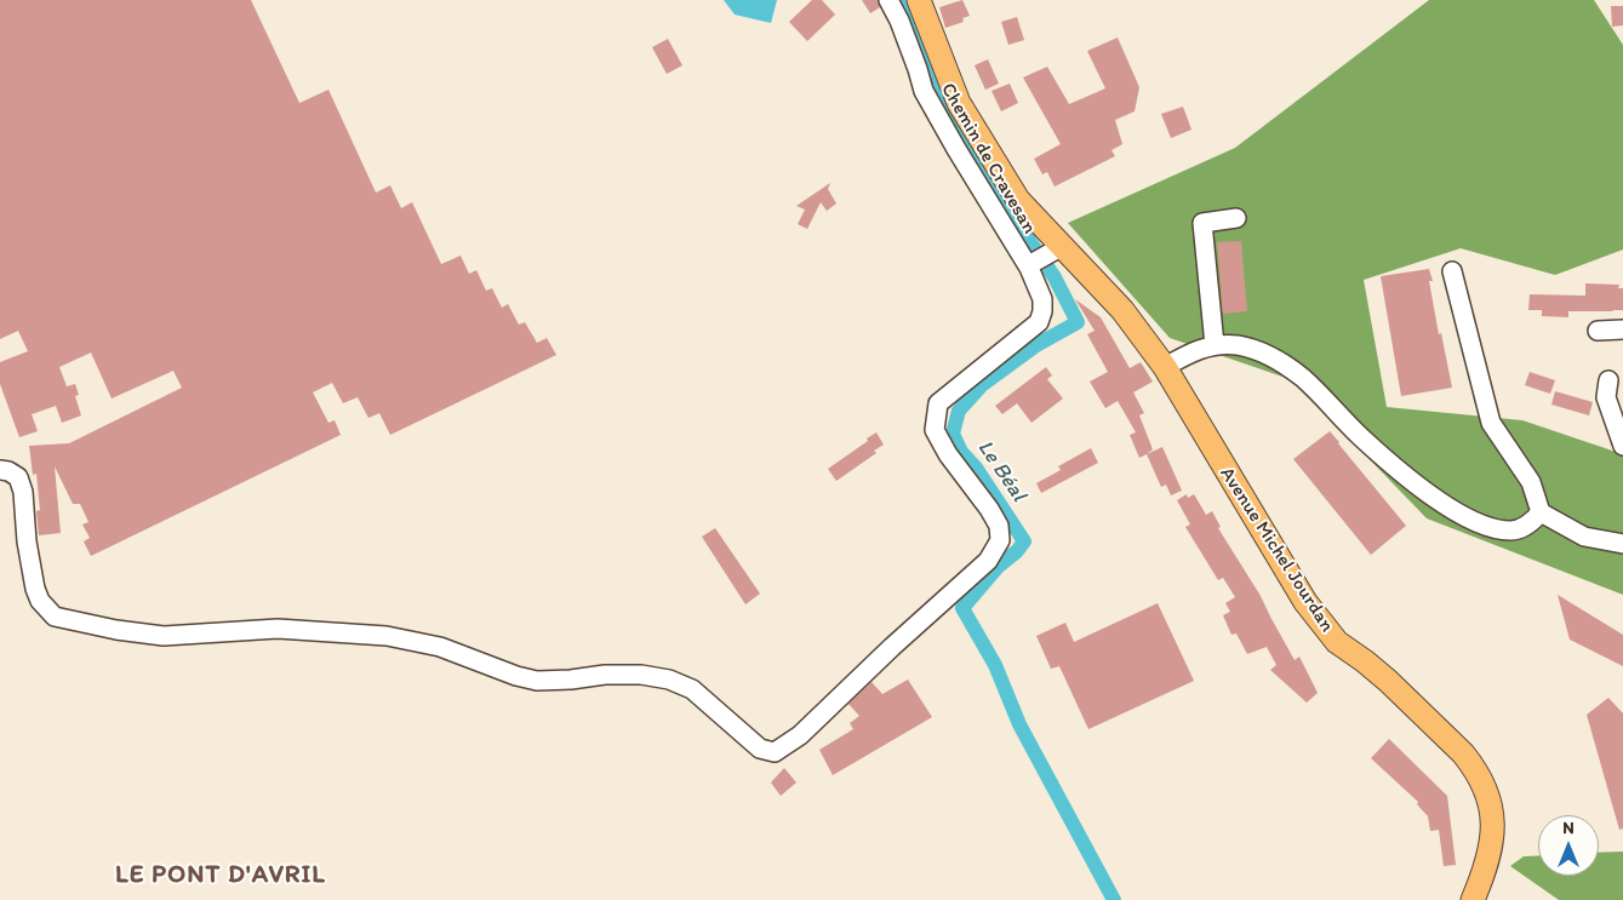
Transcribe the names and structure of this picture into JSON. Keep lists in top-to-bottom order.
{
  "streets": {
    "main road": ["Avenue Michel Jourdan"],
    "street": ["Chemin de Cravesan"]
  },
  "crossings": [
    ["Chemin de Cravesan", "Avenue Michel Jourdan"]
  ],
  "districts": ["LE PONT D'AVRIL"],
  "water": ["Le Béal"],
  "north": "top"
}
